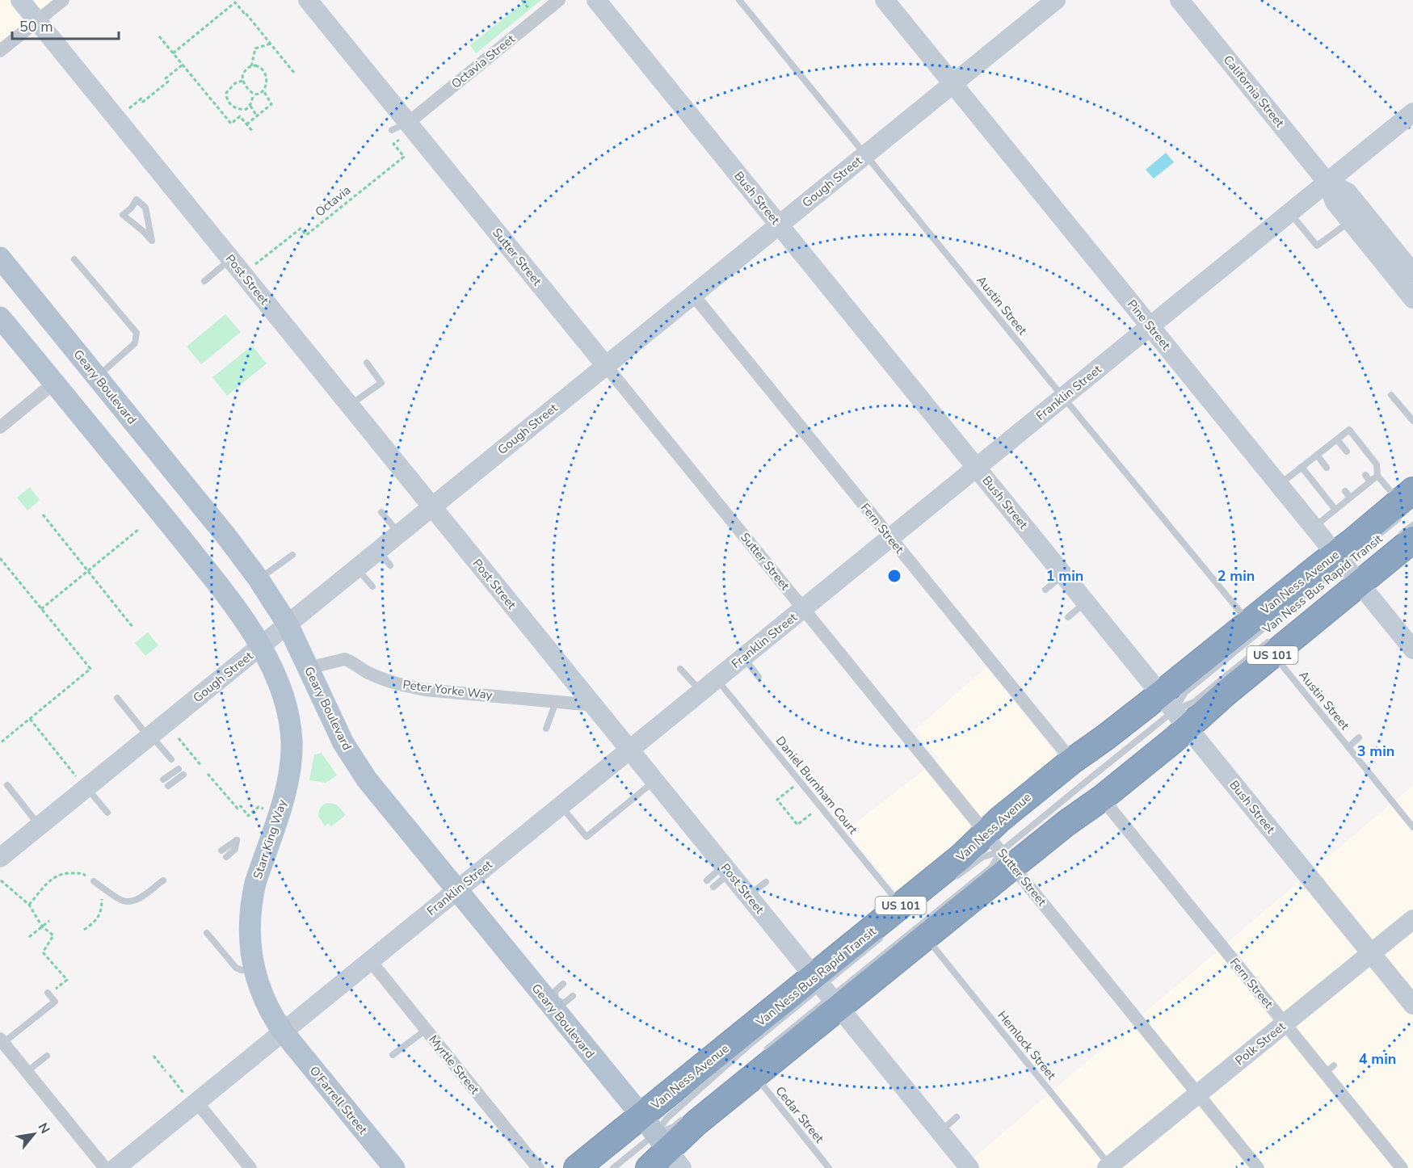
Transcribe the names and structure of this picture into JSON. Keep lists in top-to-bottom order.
{
  "streets": {
    "highway": ["Van Ness Avenue", "US 101"],
    "main road": [
      "California Street",
      "Gough Street",
      "Bush Street",
      "Sutter Street",
      "Post Street",
      "Pine Street",
      "Geary Boulevard",
      "Franklin Street",
      "Starr King Way",
      "Polk Street",
      "O'Farrell Street"
    ],
    "street": [
      "Octavia Street",
      "Fern Street",
      "Peter Yorke Way",
      "Myrtle Street"
    ],
    "lane": [
      "Austin Street",
      "Van Ness Bus Rapid Transit",
      "Daniel Burnham Court",
      "Hemlock Street",
      "Cedar Street"
    ],
    "path": ["Octavia"]
  },
  "crossings": [
    ["Octavia Street", "Octavia"],
    ["Octavia Street", "Sutter Street"],
    ["California Street", "Franklin Street"],
    ["Gough Street", "Bush Street"],
    ["Gough Street", "Sutter Street"],
    ["Gough Street", "Post Street"],
    ["Gough Street", "Austin Street"],
    ["Gough Street", "Pine Street"],
    ["Gough Street", "Geary Boulevard"],
    ["Gough Street", "Fern Street"],
    ["Gough Street", "Starr King Way"],
    ["Bush Street", "Franklin Street"],
    ["Bush Street", "Van Ness Avenue"],
    ["Bush Street", "Van Ness Bus Rapid Transit"],
    ["Bush Street", "Polk Street"],
    ["Octavia", "Sutter Street"],
    ["Octavia", "Post Street"],
    ["Sutter Street", "Franklin Street"],
    ["Sutter Street", "Van Ness Avenue"],
    ["Sutter Street", "Van Ness Bus Rapid Transit"],
    ["Sutter Street", "Polk Street"],
    ["Post Street", "Franklin Street"],
    ["Post Street", "Van Ness Avenue"],
    ["Post Street", "Van Ness Bus Rapid Transit"],
    ["Post Street", "Peter Yorke Way"],
    ["Austin Street", "Franklin Street"],
    ["Austin Street", "Van Ness Avenue"],
    ["Pine Street", "Franklin Street"],
    ["Pine Street", "Van Ness Avenue"],
    ["Pine Street", "Van Ness Bus Rapid Transit"],
    ["Geary Boulevard", "Franklin Street"],
    ["Geary Boulevard", "Van Ness Avenue"],
    ["Geary Boulevard", "Peter Yorke Way"],
    ["Franklin Street", "Fern Street"],
    ["Franklin Street", "Daniel Burnham Court"],
    ["Franklin Street", "Starr King Way"],
    ["Franklin Street", "Myrtle Street"],
    ["Franklin Street", "O'Farrell Street"],
    ["Fern Street", "Van Ness Avenue"],
    ["Fern Street", "Polk Street"],
    ["Van Ness Avenue", "Van Ness Bus Rapid Transit"],
    ["Van Ness Avenue", "Daniel Burnham Court"],
    ["Van Ness Avenue", "Hemlock Street"],
    ["Van Ness Avenue", "Cedar Street"],
    ["Starr King Way", "O'Farrell Street"],
    ["Polk Street", "Hemlock Street"]
  ],
  "scale_bar": "50 m",
  "north": "top right",
  "rings": [
    "1 min",
    "2 min",
    "3 min",
    "4 min"
  ]
}
